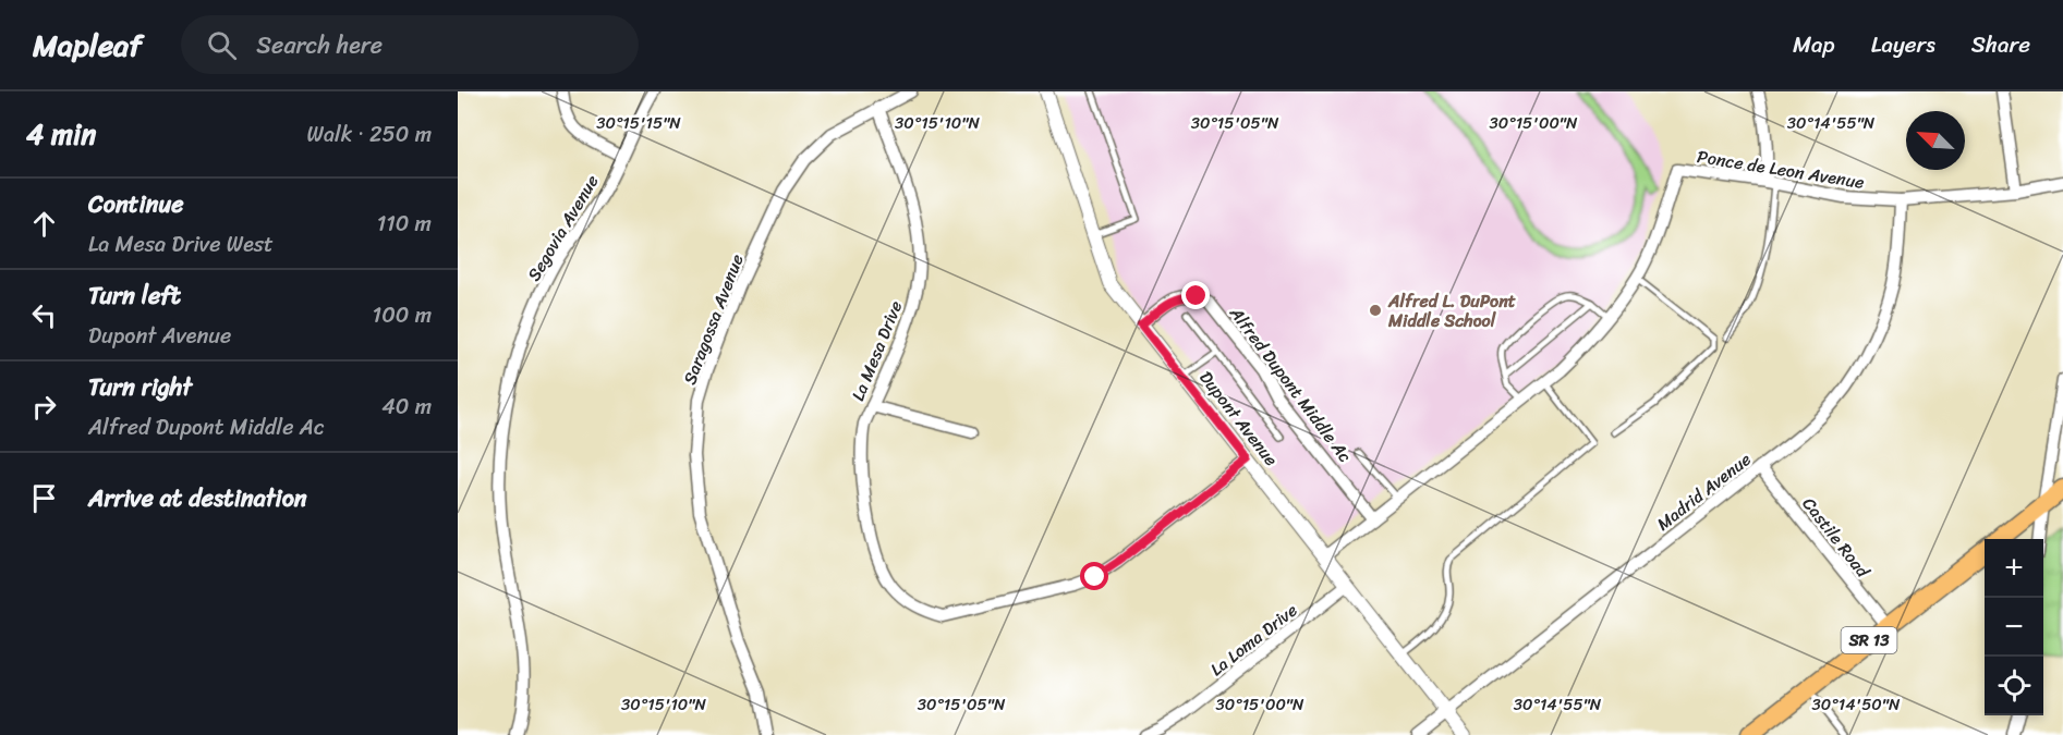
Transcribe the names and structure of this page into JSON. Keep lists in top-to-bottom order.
{
  "streets": {
    "main road": ["SR 13"],
    "street": [
      "Ponce de Leon Avenue",
      "Segovia Avenue",
      "Saragossa Avenue",
      "La Mesa Drive",
      "Alfred Dupont Middle Ac",
      "Dupont Avenue",
      "Madrid Avenue",
      "Castile Road",
      "La Loma Drive"
    ]
  },
  "crossings": [
    ["Ponce de Leon Avenue", "Alfred Dupont Middle Ac"],
    ["Ponce de Leon Avenue", "Dupont Avenue"],
    ["Ponce de Leon Avenue", "Madrid Avenue"],
    ["Saragossa Avenue", "La Mesa Drive"],
    ["La Mesa Drive", "Dupont Avenue"],
    ["Alfred Dupont Middle Ac", "Dupont Avenue"],
    ["Dupont Avenue", "Madrid Avenue"],
    ["Dupont Avenue", "La Loma Drive"],
    ["Madrid Avenue", "Castile Road"],
    ["Castile Road", "SR 13"]
  ],
  "places": ["Alfred L. DuPont Middle School"],
  "north": "top left",
  "page": {
    "header": "Mapleaf",
    "search": "Search here",
    "nav": ["Map", "Layers", "Share"],
    "heading": ["4 min", "Walk · 250 m"],
    "list": [
      ["Continue", "La Mesa Drive West", "110 m"],
      ["Turn left", "Dupont Avenue", "100 m"],
      ["Turn right", "Alfred Dupont Middle Ac", "40 m"],
      "Arrive at destination"
    ],
    "map_buttons": ["+", "−"]
  },
  "coordinates": [
    "30°15'15\"N",
    "30°15'10\"N",
    "30°15'05\"N",
    "30°15'00\"N",
    "30°14'55\"N",
    "30°14'50\"N"
  ]
}
